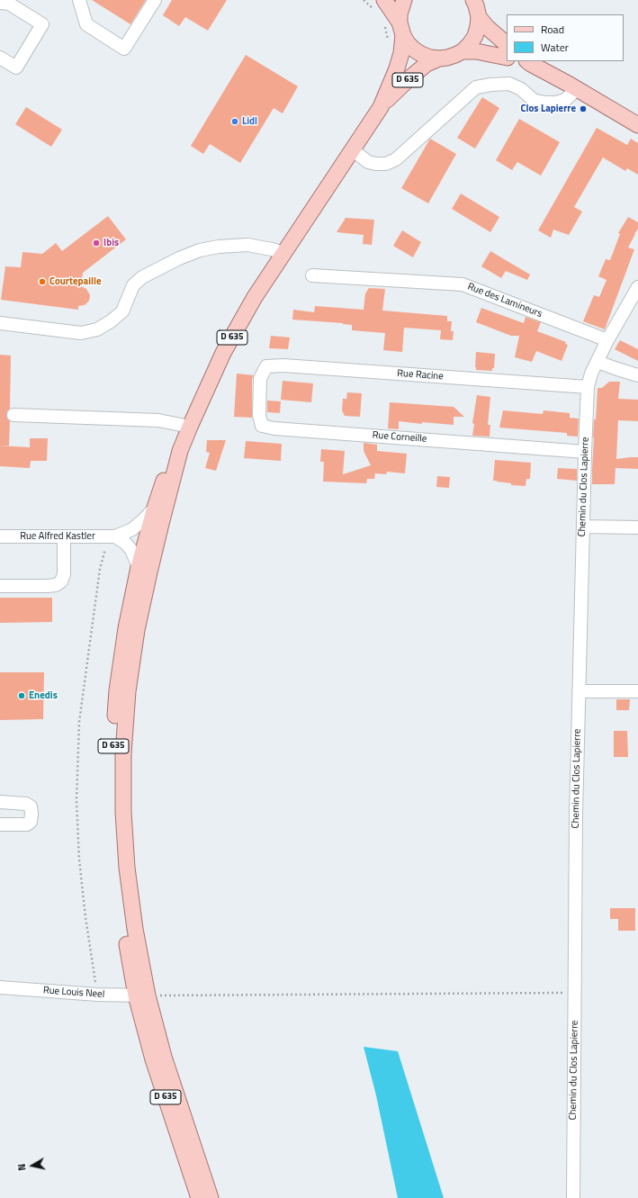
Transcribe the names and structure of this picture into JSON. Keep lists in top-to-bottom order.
{
  "streets": {
    "main road": ["D 635"],
    "street": [
      "Rue des Lamineurs",
      "Rue Racine",
      "Rue Corneille",
      "Chemin du Clos Lapierre",
      "Rue Alfred Kastler",
      "Rue Louis Neel"
    ]
  },
  "crossings": [
    ["D 635", "Rue Alfred Kastler"],
    ["D 635", "Rue Louis Neel"],
    ["Rue des Lamineurs", "Chemin du Clos Lapierre"],
    ["Rue Racine", "Rue Corneille"],
    ["Rue Racine", "Chemin du Clos Lapierre"],
    ["Rue Corneille", "Chemin du Clos Lapierre"]
  ],
  "places": [
    "Clos Lapierre",
    "Lidl",
    "Ibis",
    "Courtepaille",
    "Enedis"
  ],
  "legend": ["Road", "Water"],
  "north": "left"
}
